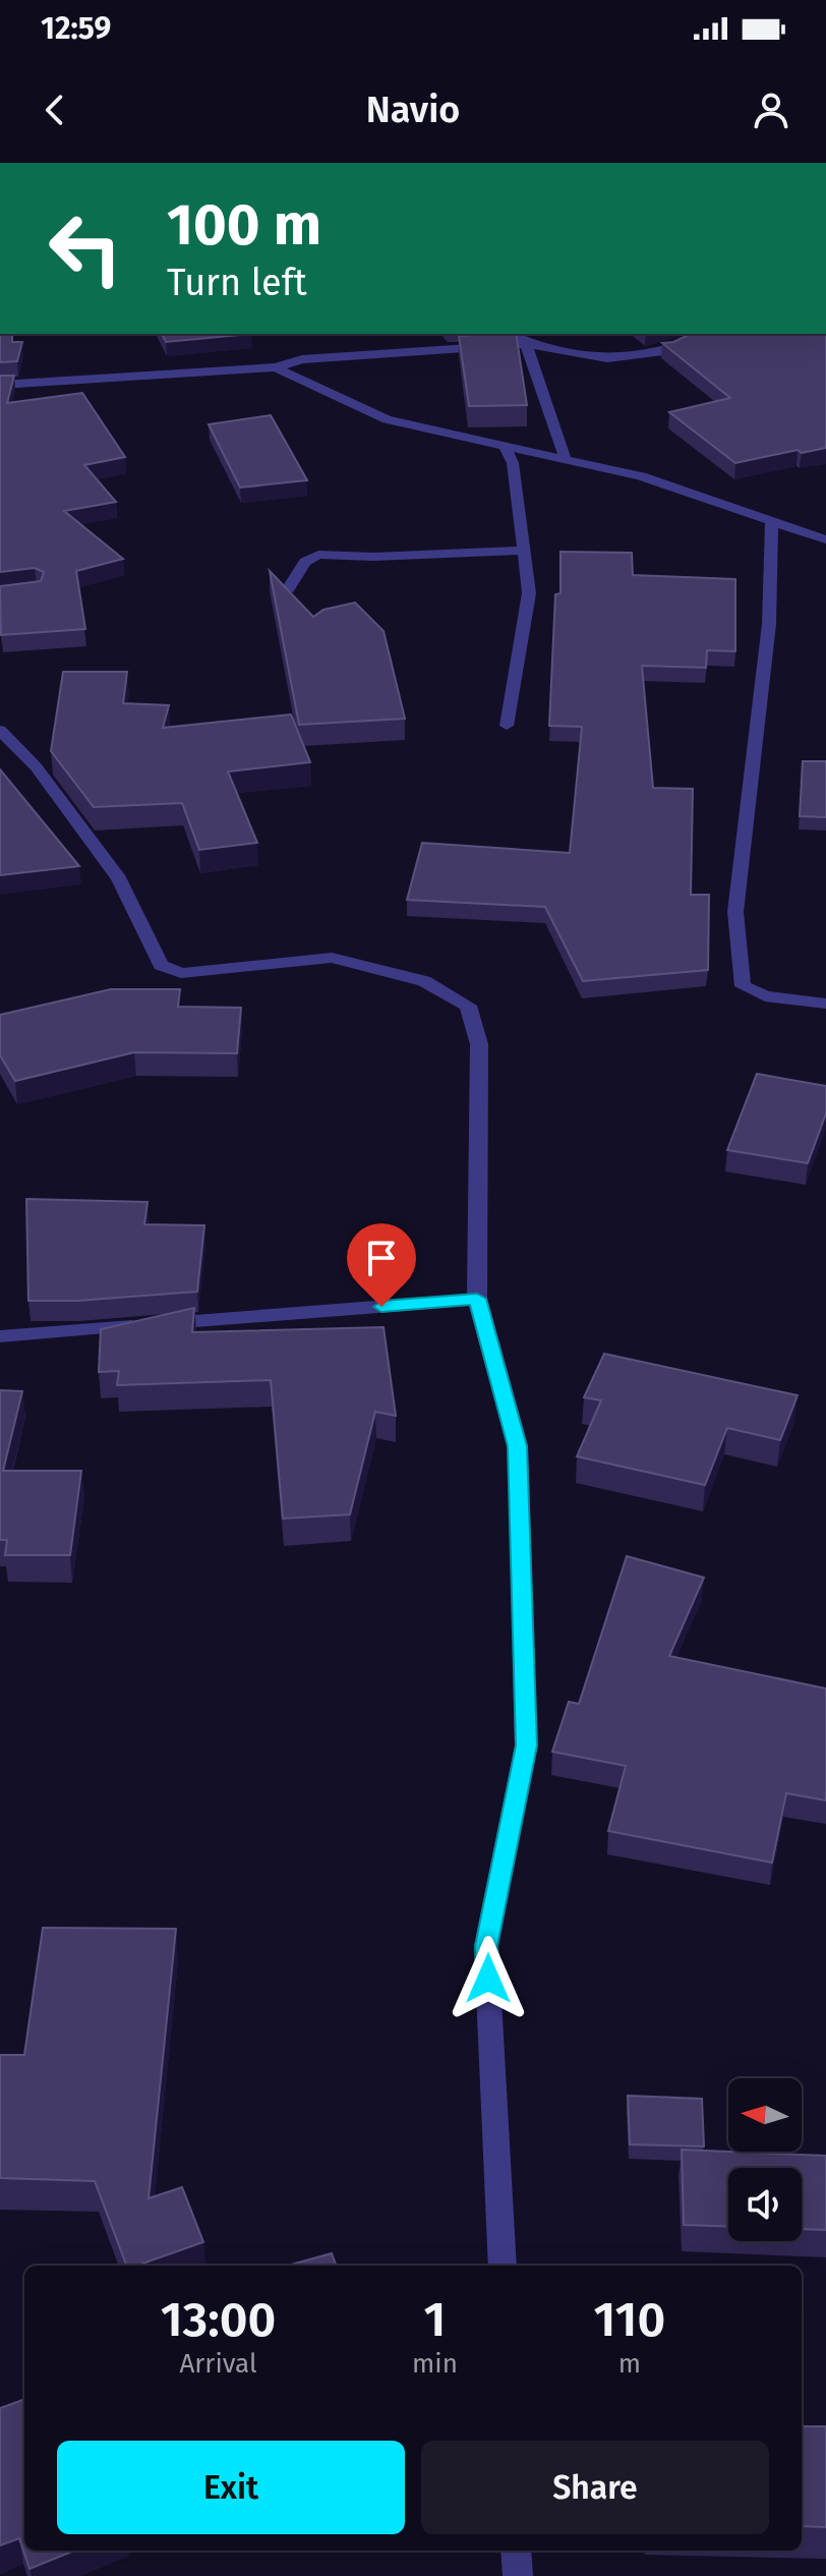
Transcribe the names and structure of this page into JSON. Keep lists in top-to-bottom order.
{
  "north": "left",
  "page": {
    "status": "12:59",
    "header": "Navio",
    "turn": ["100 m", "Turn left"],
    "eta": [
      "13:00",
      "Arrival",
      "1",
      "min",
      "110",
      "m"
    ],
    "buttons": ["Exit", "Share"]
  }
}
